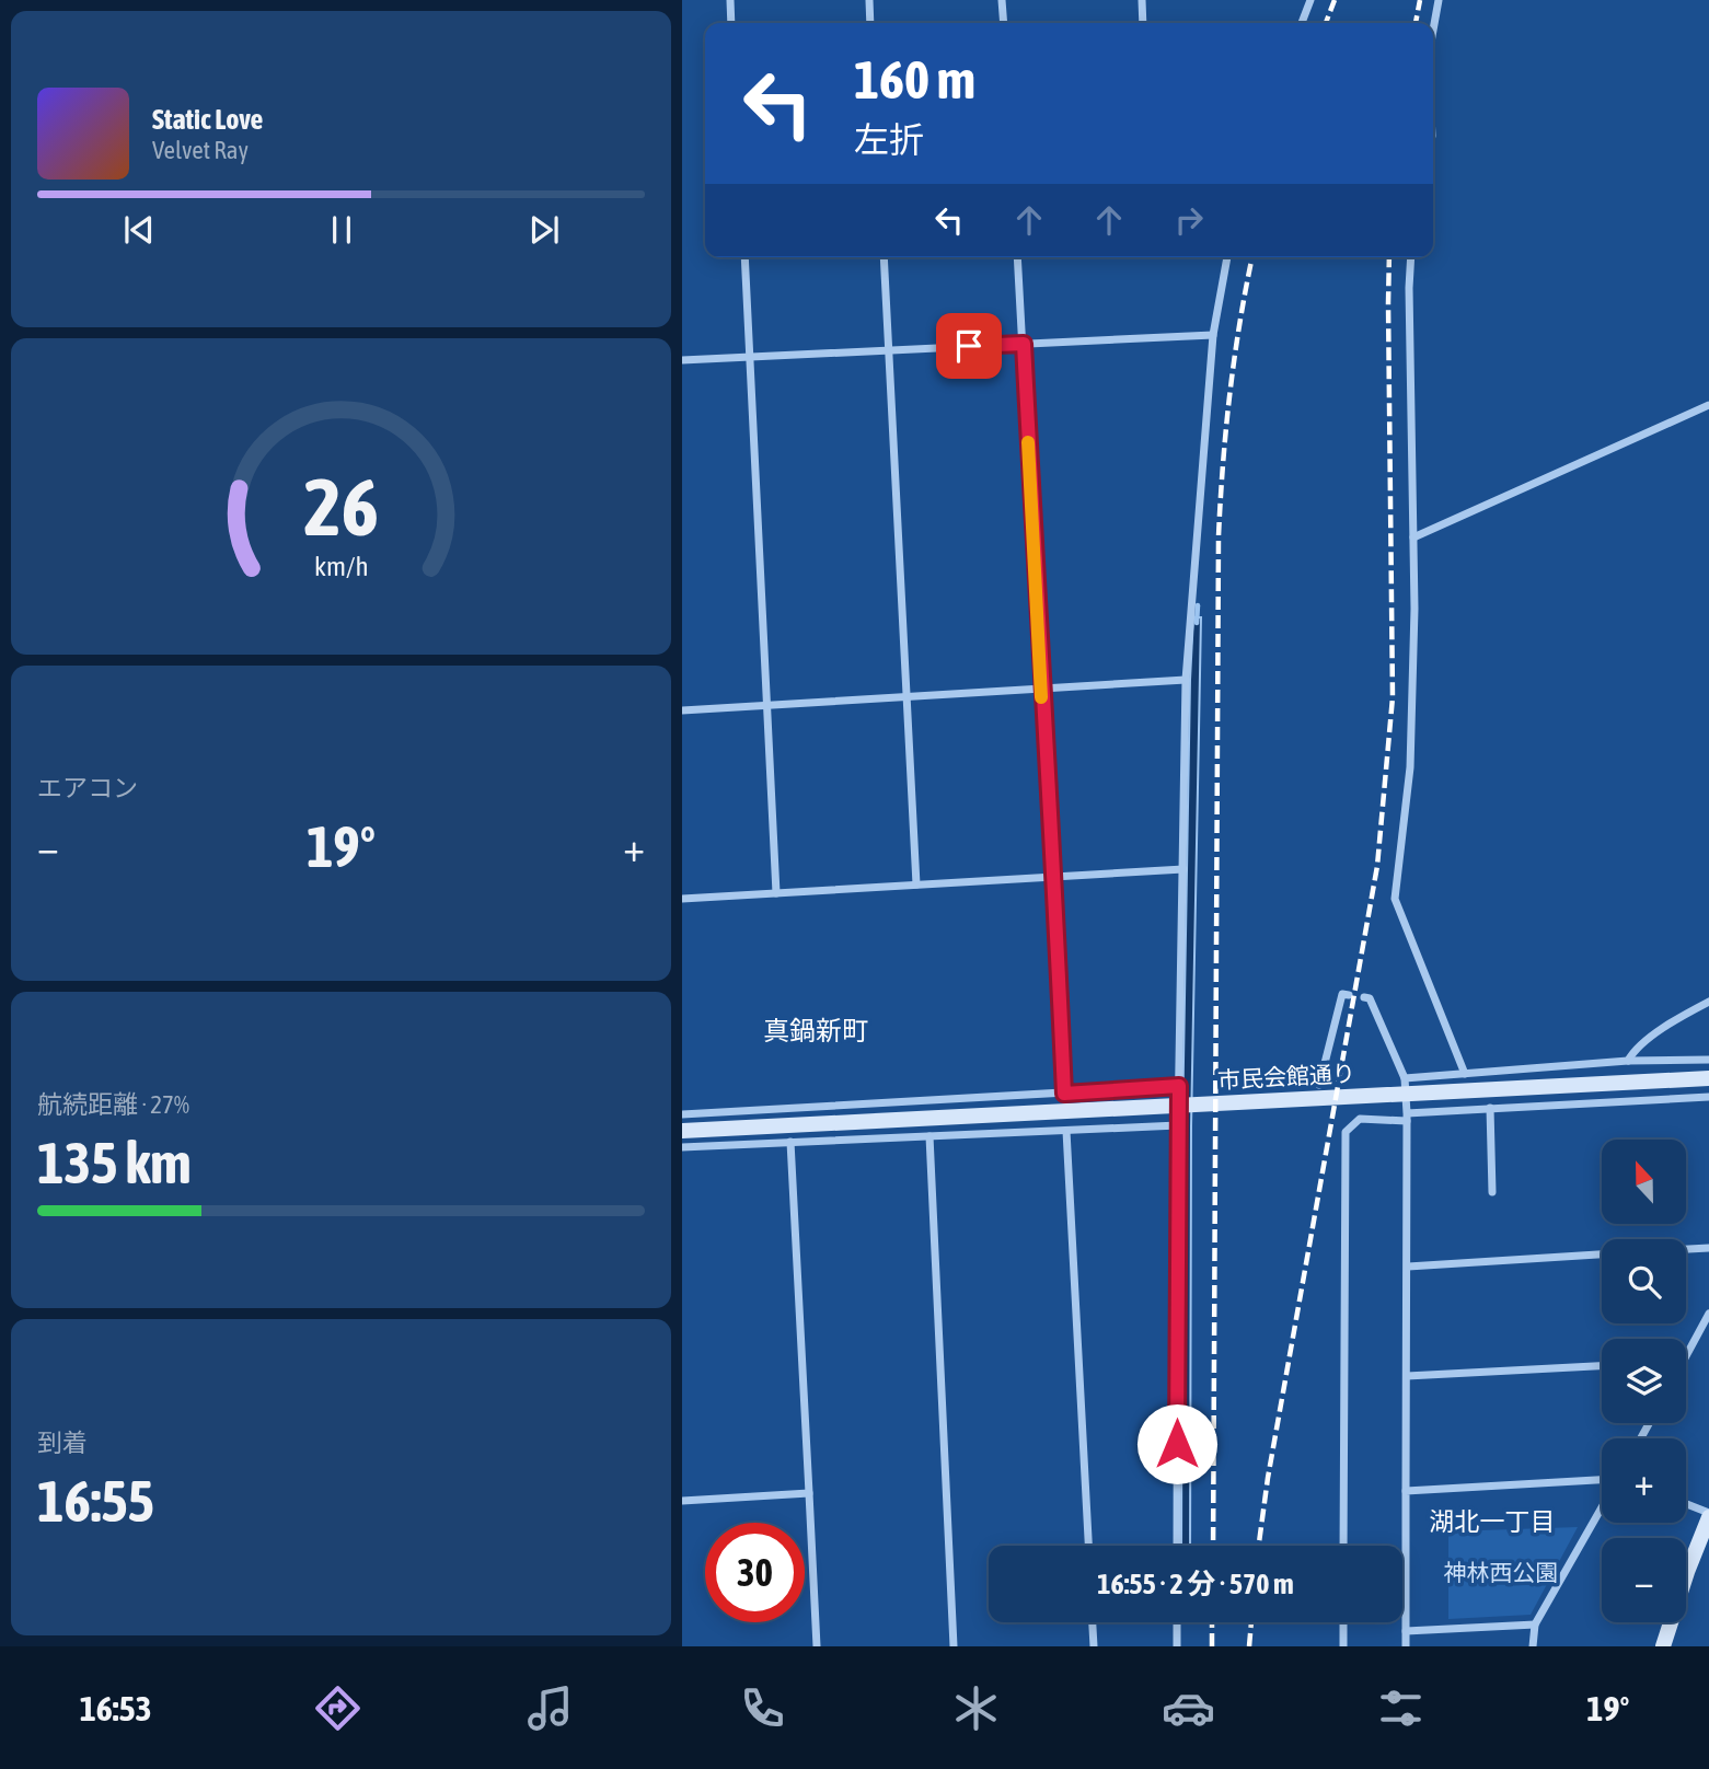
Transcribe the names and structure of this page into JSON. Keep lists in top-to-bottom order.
{
  "streets": {
    "street": ["市民会館通り"]
  },
  "districts": ["真鍋新町", "湖北一丁目"],
  "parks": ["神林西公園"],
  "north": "top",
  "page": {
    "turn": ["160 m", "左折"],
    "song": ["Static Love", "Velvet Ray"],
    "tile": [
      "エアコン",
      ["航続距離 · 27%", "135 km"],
      ["到着", "16:55"]
    ],
    "heat": ["−", "19°", "+"],
    "map_buttons": ["+", "−"],
    "limit": "30",
    "trip": "16:55 · 2 分 · 570 m",
    "tabs": ["16:53", "19°"],
    "gauge": ["26", "km/h"]
  }
}
